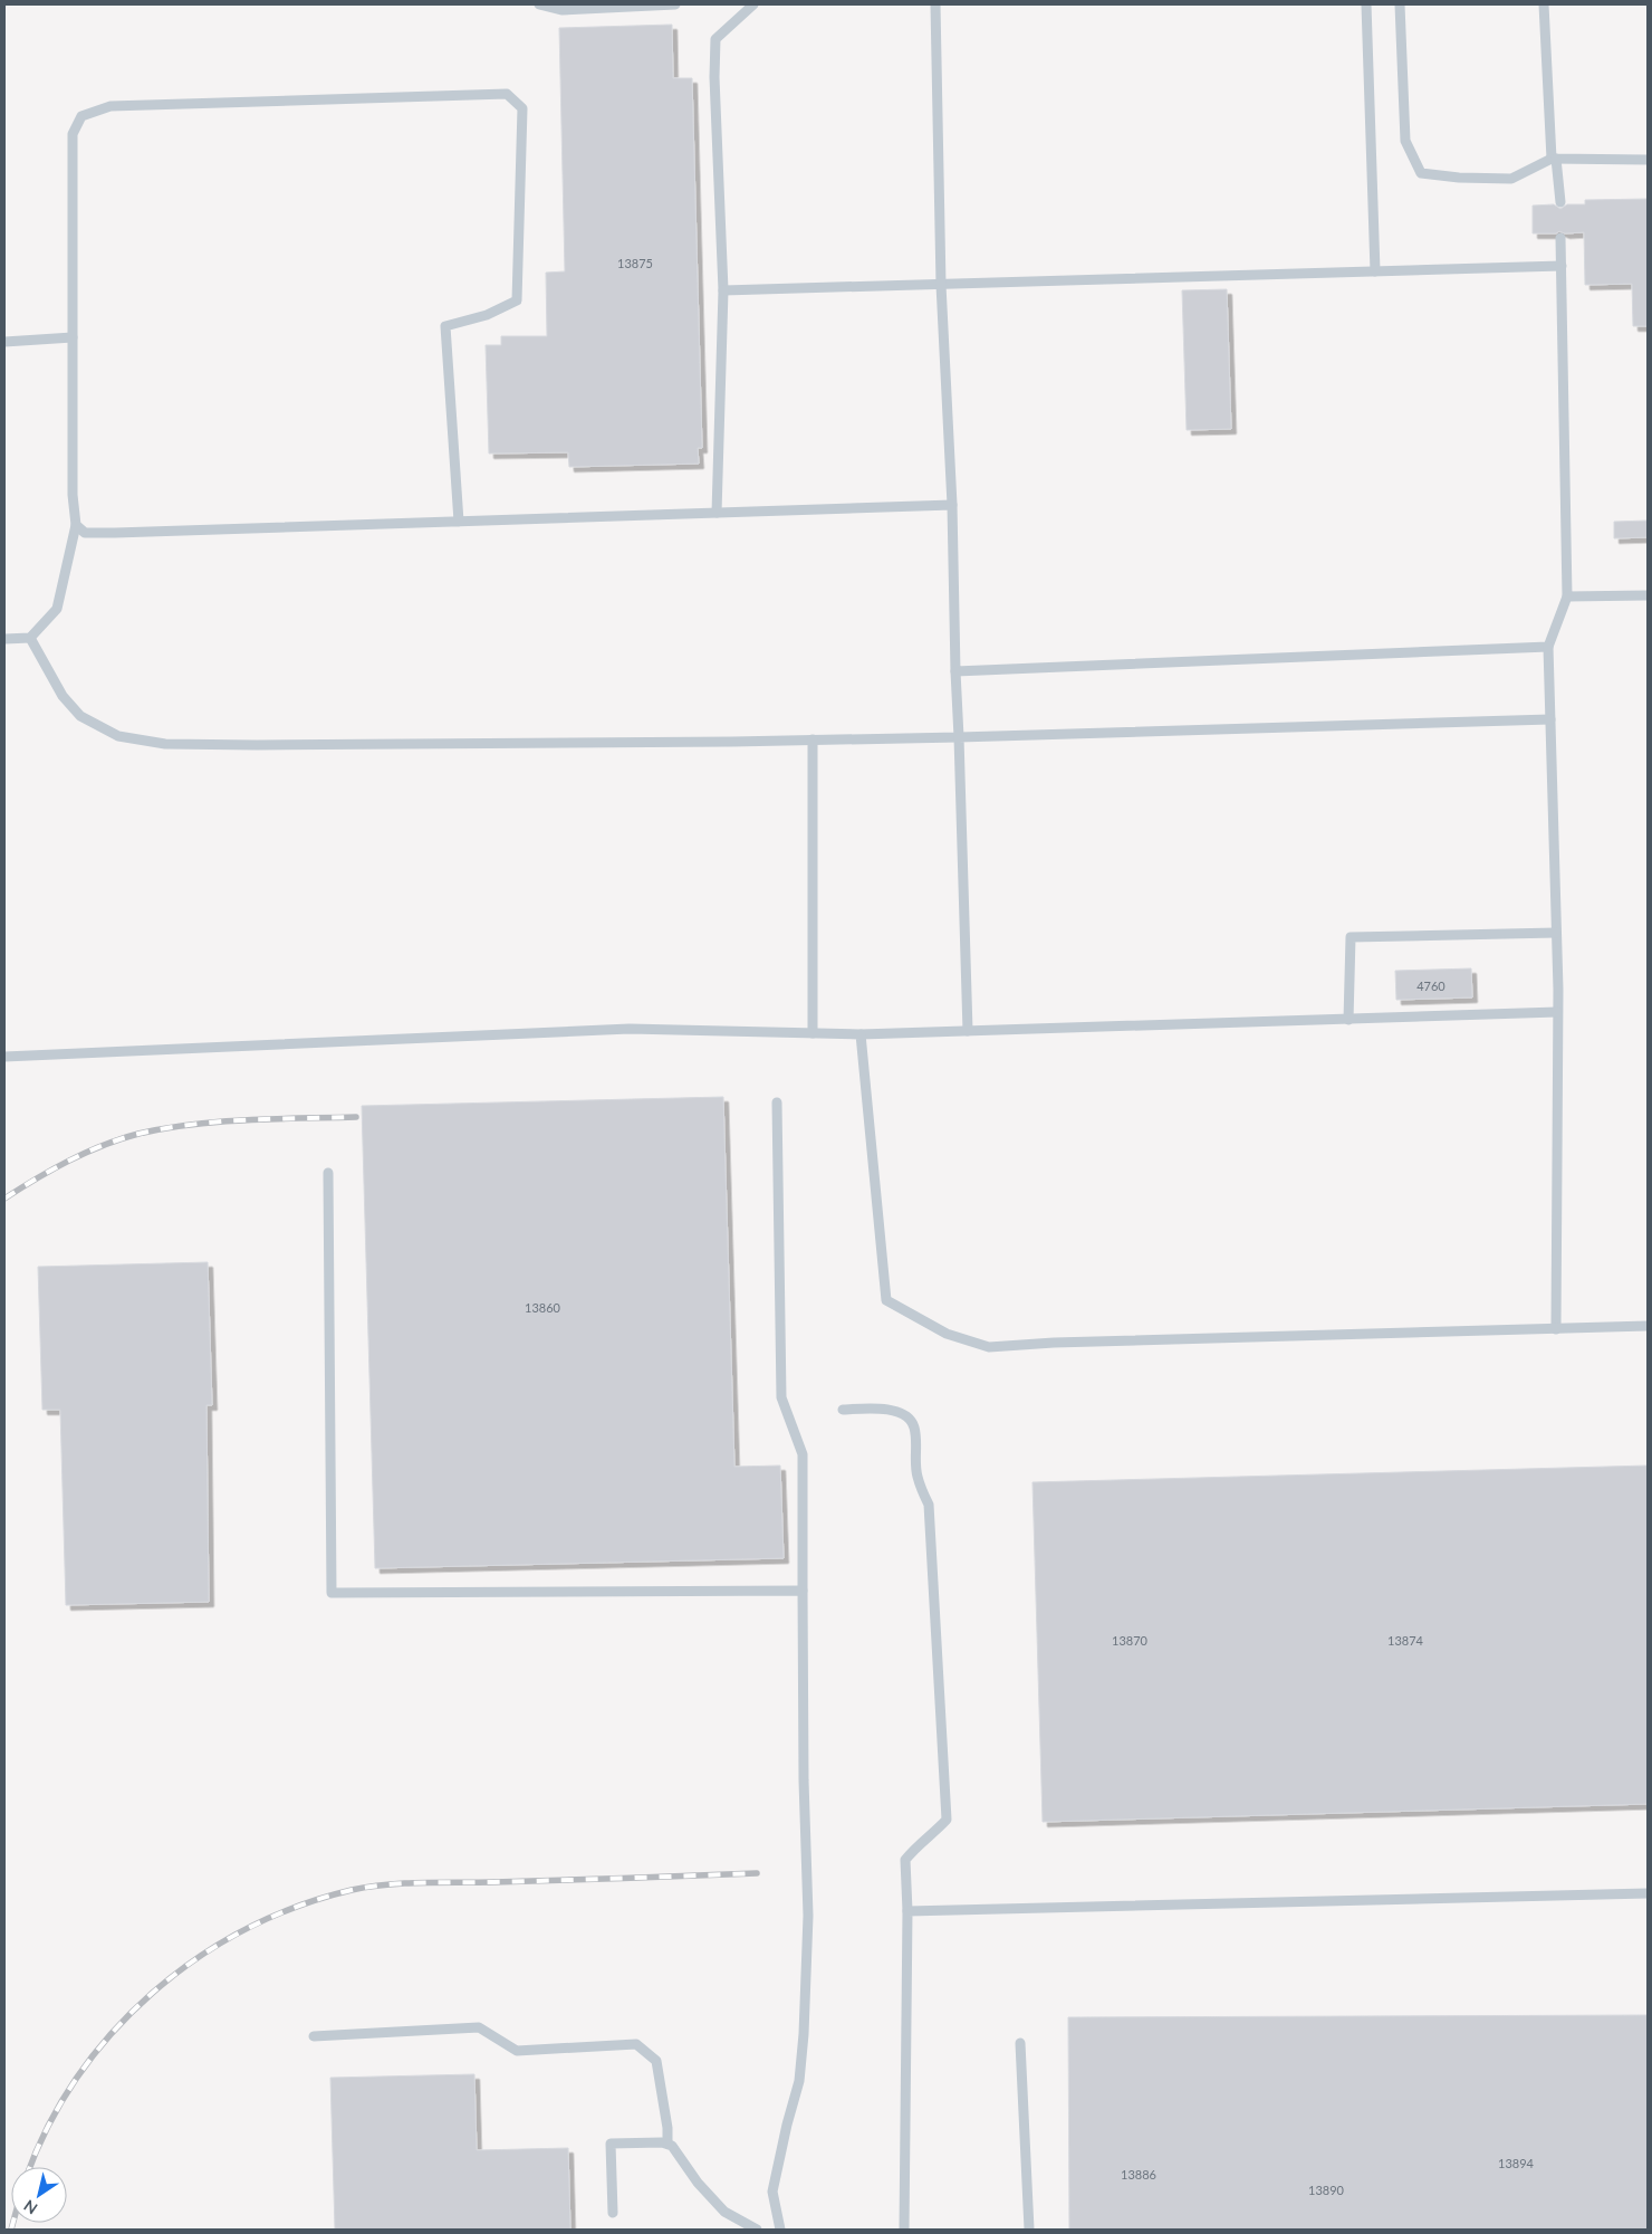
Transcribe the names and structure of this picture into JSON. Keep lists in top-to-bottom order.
{
  "house_numbers": [
    "13875",
    "4760",
    "13860",
    "13870",
    "13874",
    "13894",
    "13886",
    "13890"
  ],
  "north": "bottom left"
}
